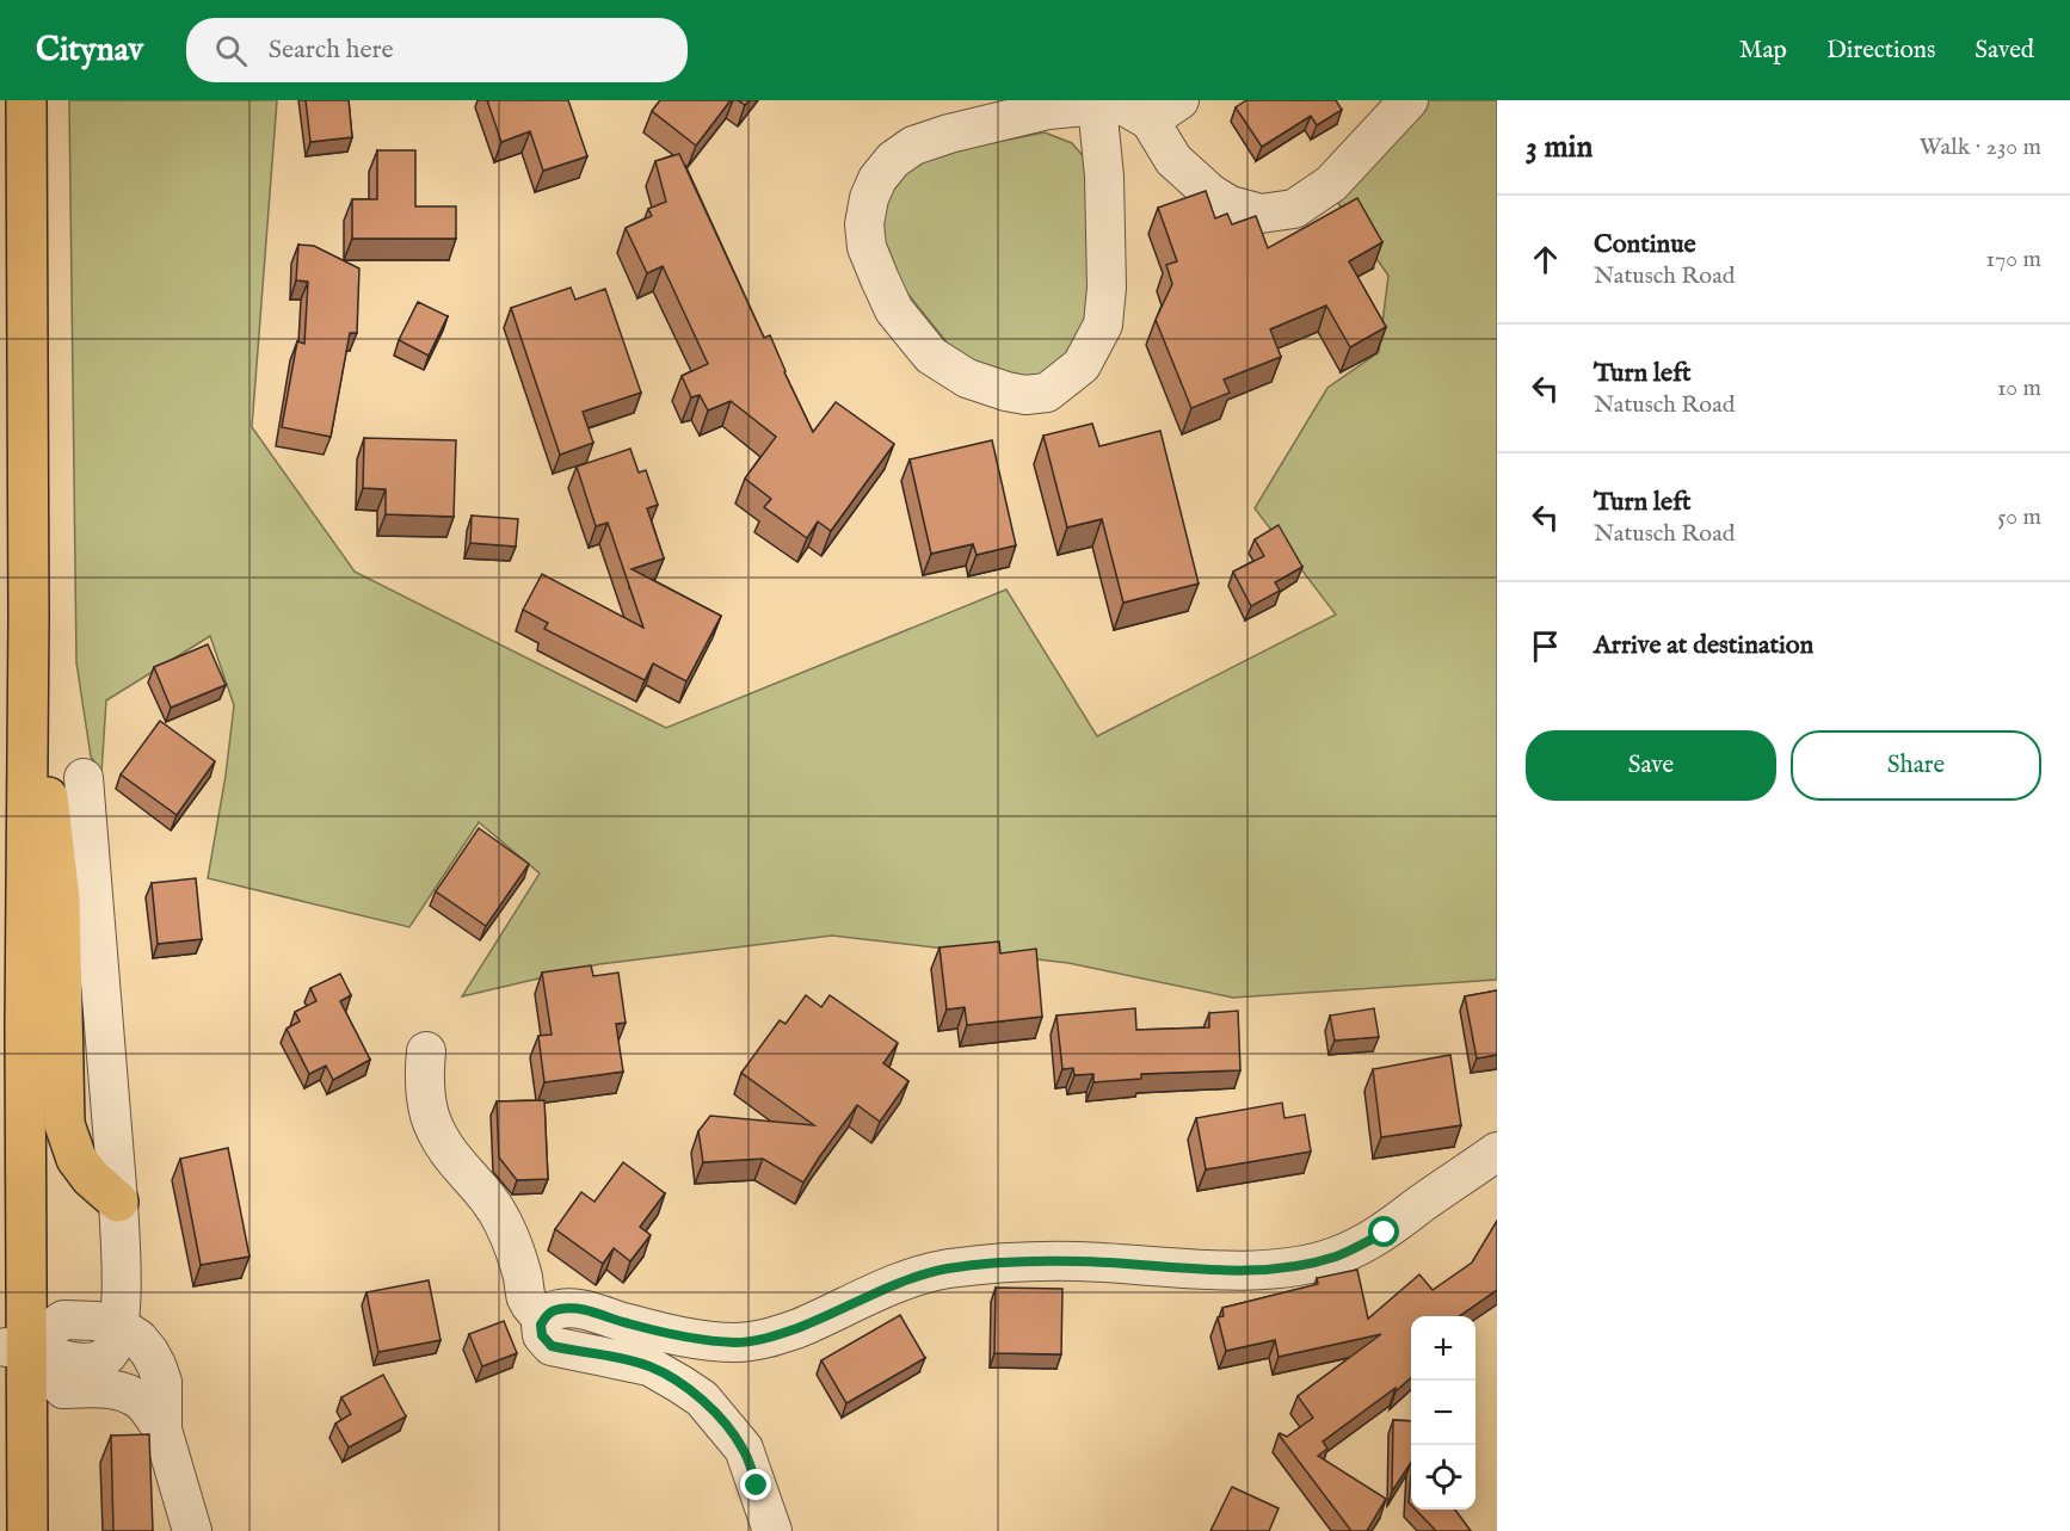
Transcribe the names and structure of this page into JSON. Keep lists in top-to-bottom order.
{
  "page": {
    "header": "Citynav",
    "search": "Search here",
    "nav": ["Map", "Directions", "Saved"],
    "heading": ["3 min", "Walk · 230 m"],
    "list": [
      ["Continue", "Natusch Road", "170 m"],
      ["Turn left", "Natusch Road", "10 m"],
      ["Turn left", "Natusch Road", "50 m"],
      "Arrive at destination"
    ],
    "buttons": ["Save", "Share"],
    "map_buttons": ["+", "−"]
  }
}
